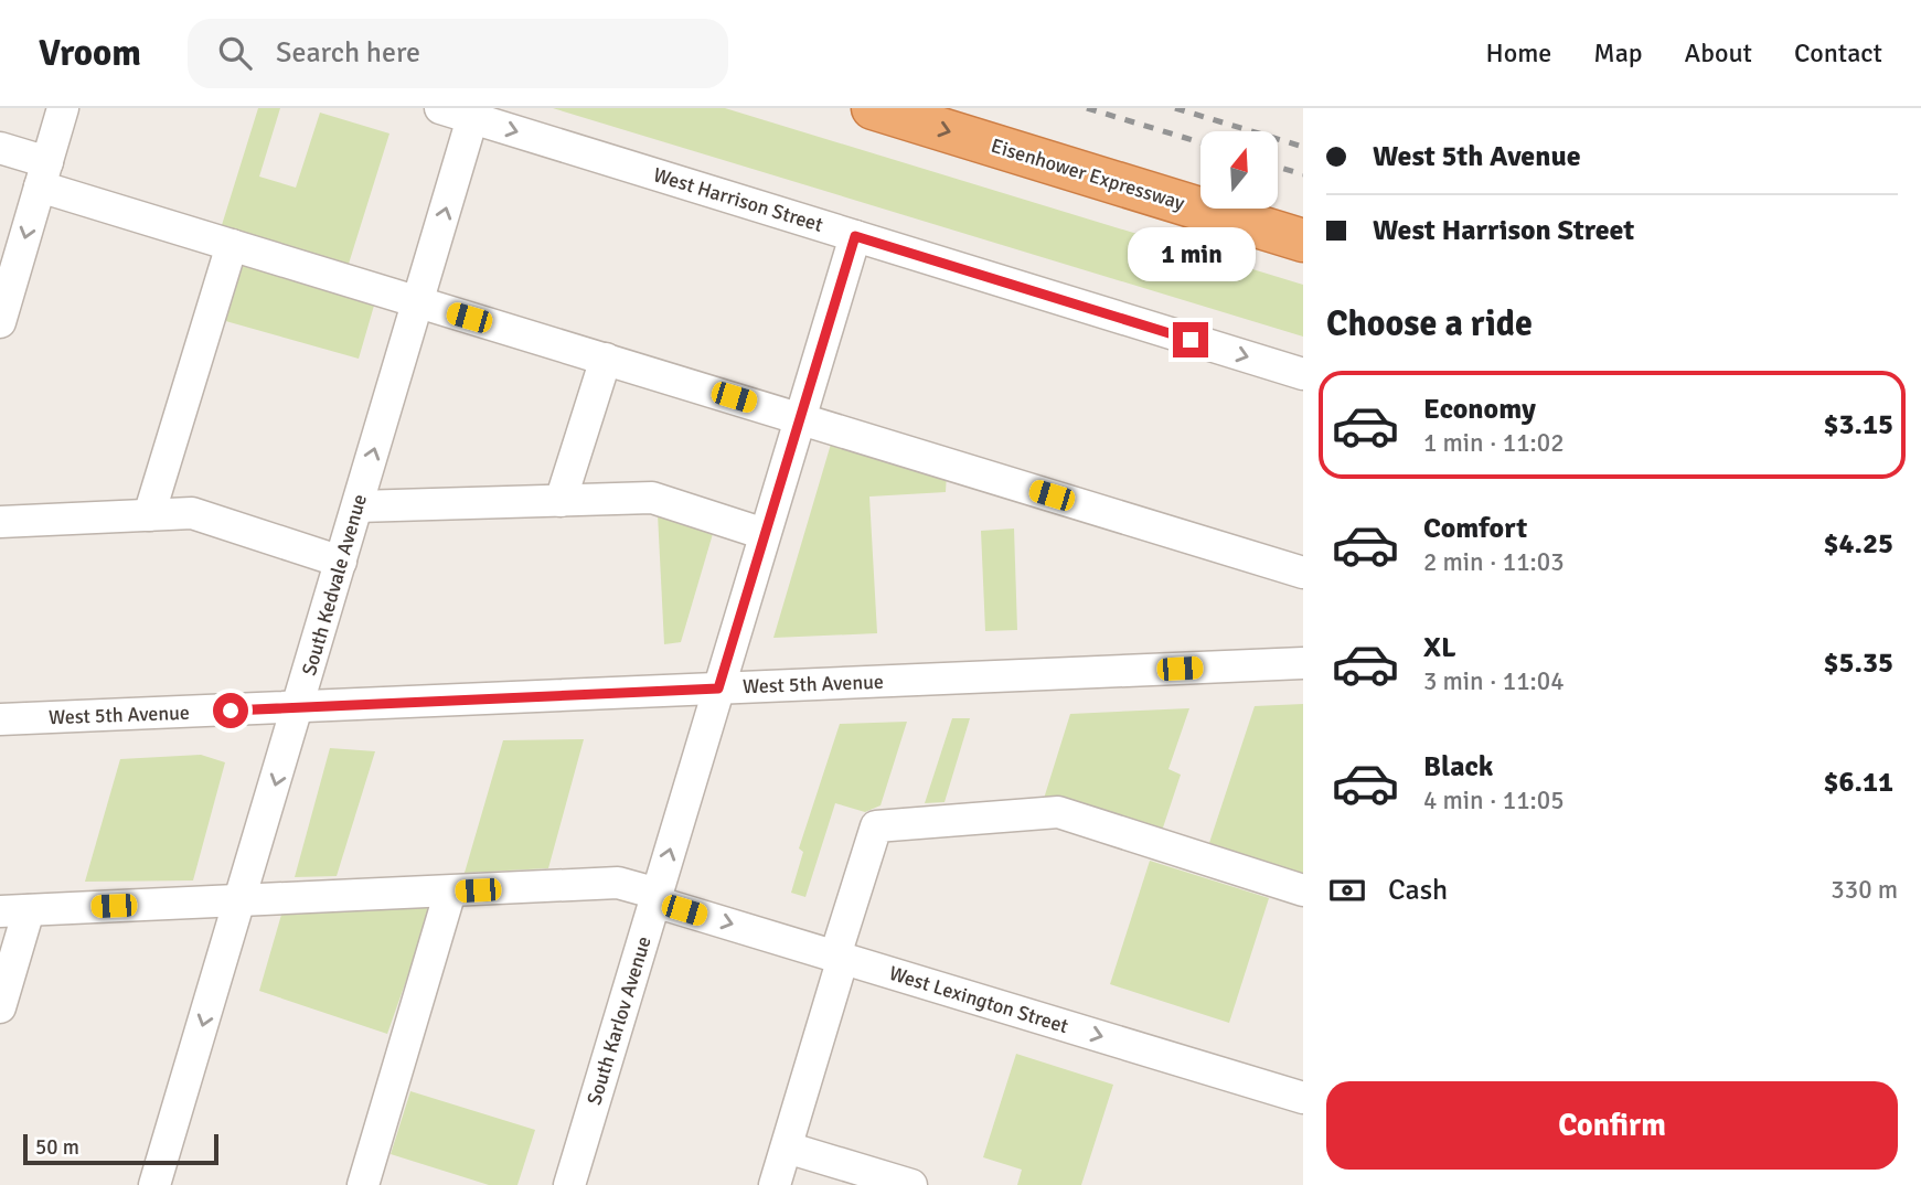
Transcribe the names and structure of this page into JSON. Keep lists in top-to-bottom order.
{
  "streets": {
    "highway": ["Eisenhower Expressway"],
    "street": [
      "West Harrison Street",
      "South Kedvale Avenue",
      "West 5th Avenue",
      "West Lexington Street",
      "South Karlov Avenue"
    ]
  },
  "crossings": [
    ["West Harrison Street", "South Kedvale Avenue"],
    ["West Harrison Street", "South Karlov Avenue"],
    ["South Kedvale Avenue", "West 5th Avenue"],
    ["South Kedvale Avenue", "West Lexington Street"],
    ["West 5th Avenue", "South Karlov Avenue"],
    ["West Lexington Street", "South Karlov Avenue"]
  ],
  "one_way": ["Eisenhower Expressway", "West Lexington Street"],
  "scale_bar": "50 m",
  "north": "top",
  "page": {
    "header": "Vroom",
    "search": "Search here",
    "nav": [
      "Home",
      "Map",
      "About",
      "Contact"
    ],
    "banner": ["West 5th Avenue", "West Harrison Street"],
    "bubble": "1 min",
    "heading": "Choose a ride",
    "list": [
      {
        "name": "Economy",
        "note": "1 min · 11:02",
        "value": "$3.15"
      },
      {
        "name": "Comfort",
        "note": "2 min · 11:03",
        "value": "$4.25"
      },
      {
        "name": "XL",
        "note": "3 min · 11:04",
        "value": "$5.35"
      },
      {
        "name": "Black",
        "note": "4 min · 11:05",
        "value": "$6.11"
      }
    ],
    "pay": ["Cash", "330 m"],
    "buttons": "Confirm",
    "scale": "50 m"
  }
}
